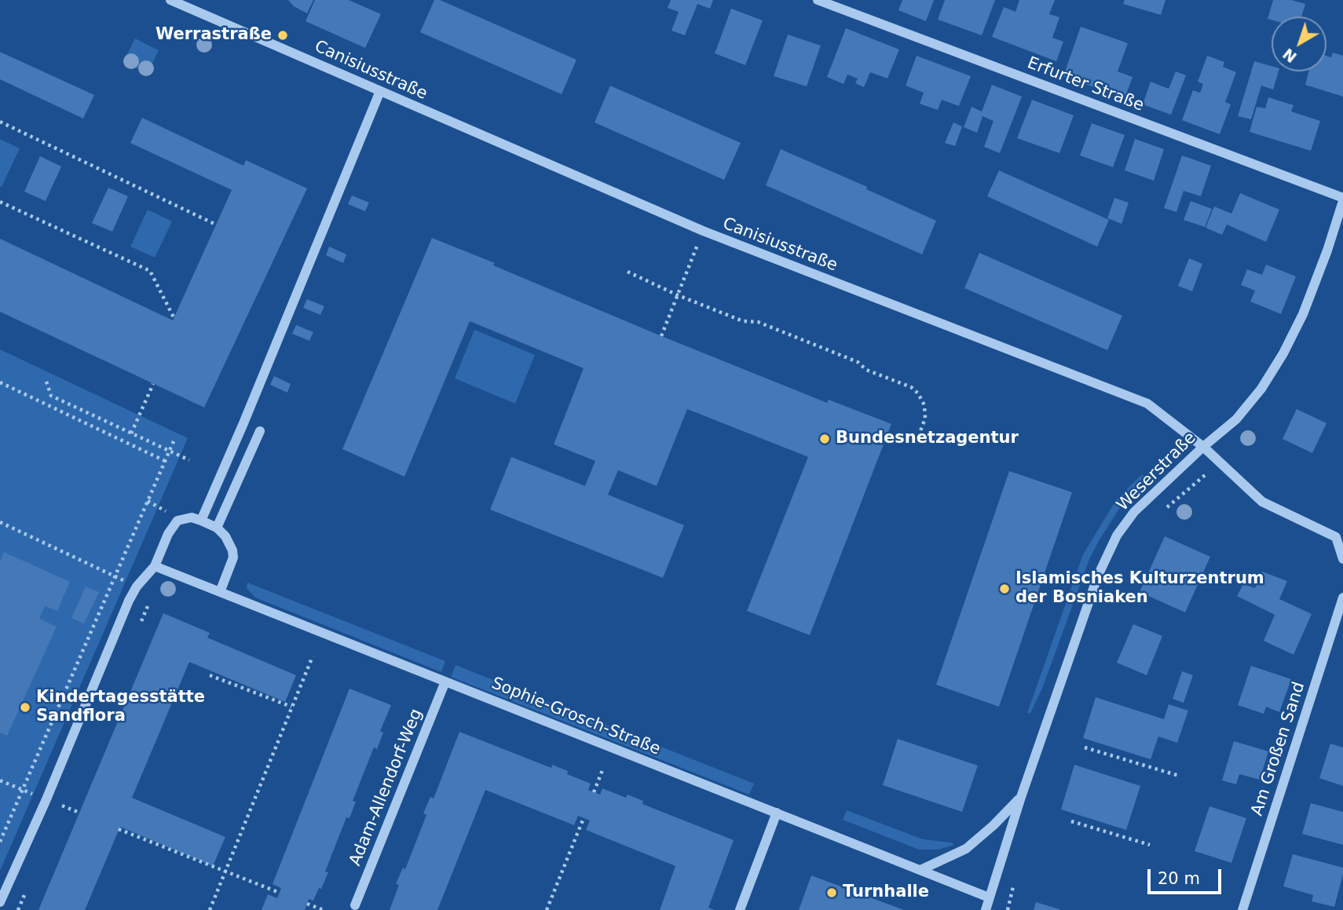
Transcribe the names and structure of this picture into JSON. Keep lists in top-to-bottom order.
{
  "streets": {
    "street": [
      "Canisiusstraße",
      "Erfurter Straße",
      "Weserstraße",
      "Sophie-Grosch-Straße",
      "Am Großen Sand",
      "Adam-Allendorf-Weg"
    ]
  },
  "crossings": [
    ["Canisiusstraße", "Weserstraße"],
    ["Erfurter Straße", "Weserstraße"],
    ["Weserstraße", "Sophie-Grosch-Straße"],
    ["Sophie-Grosch-Straße", "Adam-Allendorf-Weg"]
  ],
  "places": [
    "Werrastraße",
    "Bundesnetzagentur",
    "Islamisches Kulturzentrum der Bosniaken",
    "Kindertagesstätte Sandflora",
    "Turnhalle"
  ],
  "scale_bar": "20 m",
  "north": "bottom left"
}
